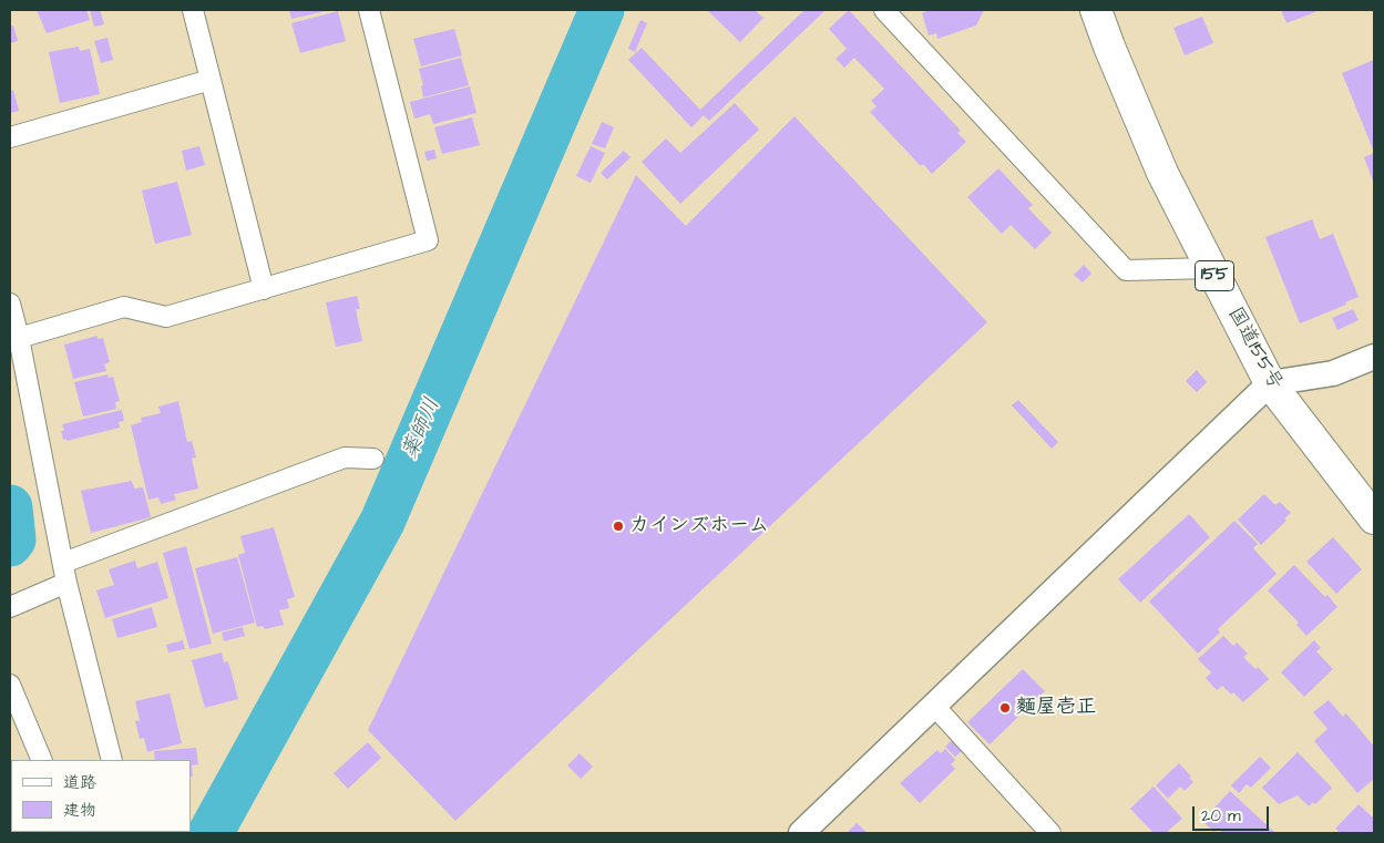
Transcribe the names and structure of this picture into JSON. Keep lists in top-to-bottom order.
{
  "streets": {
    "highway": ["155", "国道155号"]
  },
  "water": ["薬師川"],
  "places": ["カインズホーム", "麵屋壱正"],
  "legend": ["道路", "建物"],
  "scale_bar": "20 m"
}
